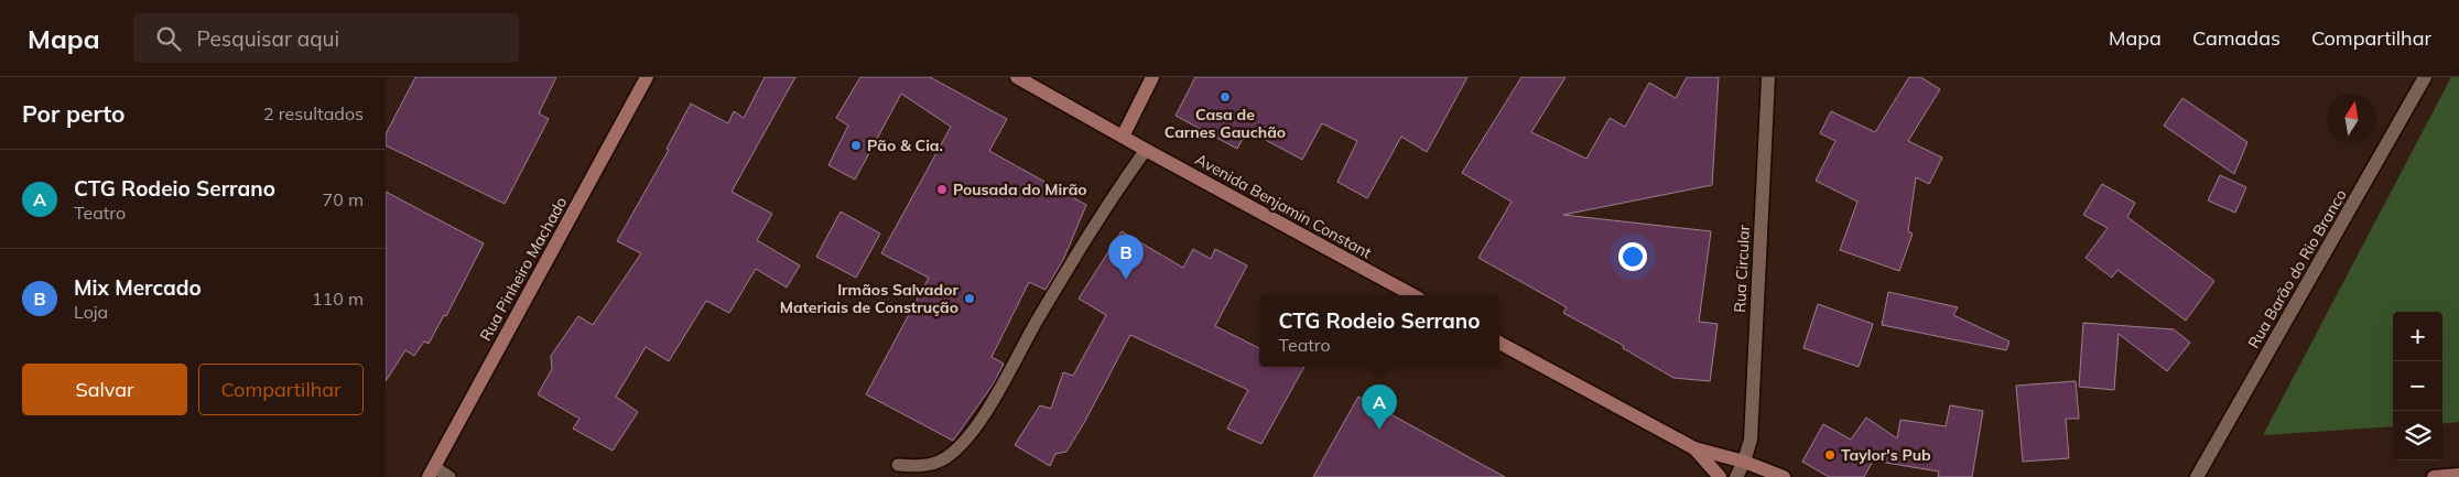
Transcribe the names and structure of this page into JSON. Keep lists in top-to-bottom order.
{
  "streets": {
    "main road": ["Avenida Benjamin Constant", "Rua Pinheiro Machado"],
    "street": ["Rua Circular", "Rua Barão do Rio Branco"]
  },
  "places": [
    "Casa de Carnes Gauchão",
    "Pão & Cia.",
    "Pousada do Mirão",
    "Irmãos Salvador Materiais de Construção",
    "Taylor's Pub"
  ],
  "north": "top",
  "page": {
    "header": "Mapa",
    "search": "Pesquisar aqui",
    "nav": ["Mapa", "Camadas", "Compartilhar"],
    "heading": ["Por perto", "2 resultados"],
    "list": [
      {
        "mark": "A",
        "name": "CTG Rodeio Serrano",
        "note": "Teatro",
        "value": "70 m"
      },
      {
        "mark": "B",
        "name": "Mix Mercado",
        "note": "Loja",
        "value": "110 m"
      }
    ],
    "pins": ["B", "A"],
    "popup": ["CTG Rodeio Serrano", "Teatro"],
    "map_buttons": ["+", "−"],
    "buttons": ["Salvar", "Compartilhar"]
  }
}
